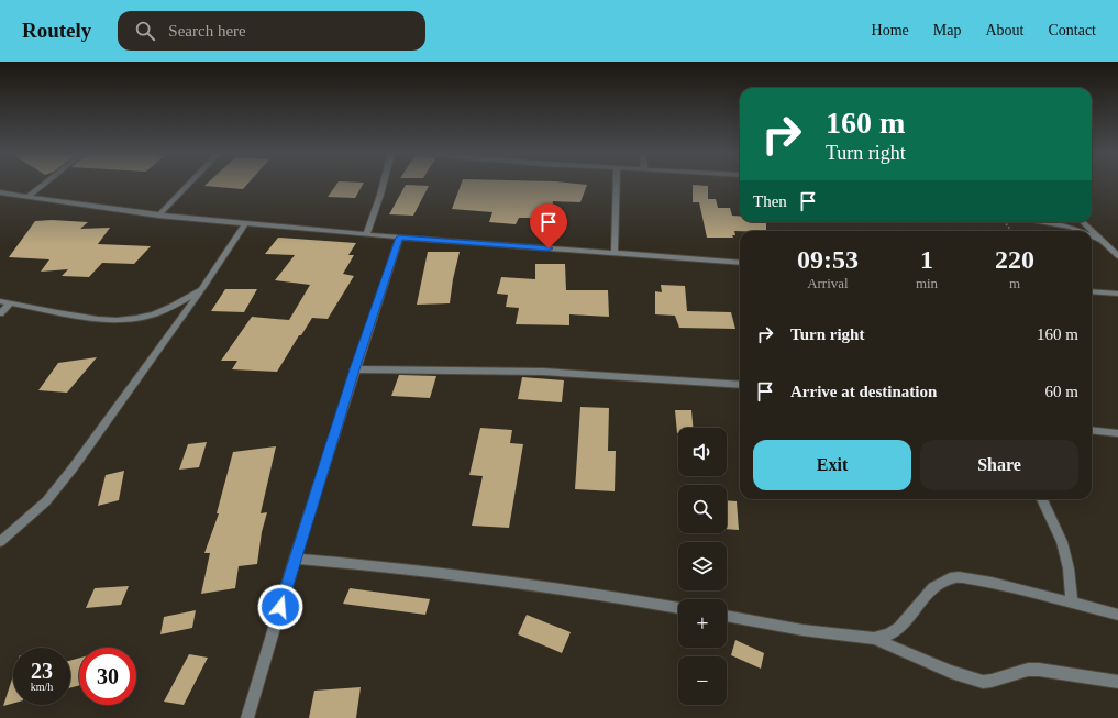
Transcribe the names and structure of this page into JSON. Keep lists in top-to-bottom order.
{
  "page": {
    "header": "Routely",
    "search": "Search here",
    "nav": [
      "Home",
      "Map",
      "About",
      "Contact"
    ],
    "turn": ["160 m", "Turn right"],
    "then": "Then",
    "eta": [
      "09:53",
      "Arrival",
      "1",
      "min",
      "220",
      "m"
    ],
    "list": [
      {
        "name": "Turn right",
        "value": "160 m"
      },
      {
        "name": "Arrive at destination",
        "value": "60 m"
      }
    ],
    "map_buttons": ["+", "−"],
    "buttons": ["Exit", "Share"],
    "speed": "23 km/h",
    "limit": "30"
  }
}
